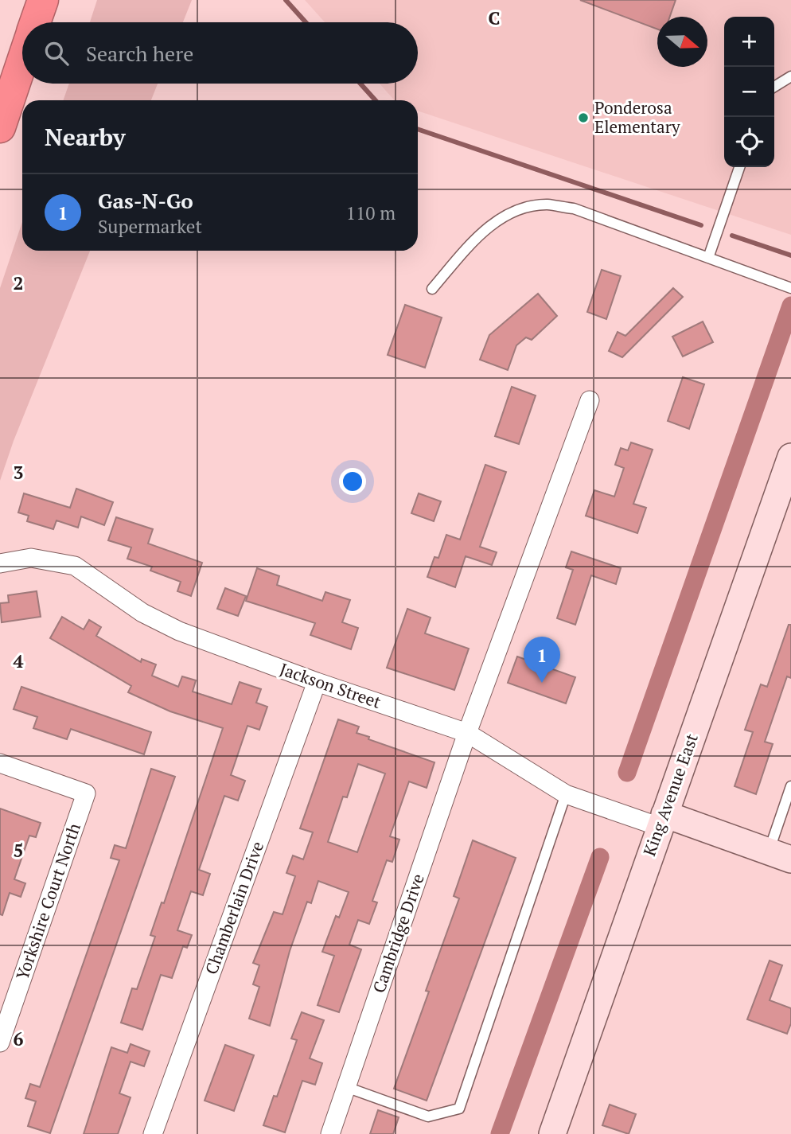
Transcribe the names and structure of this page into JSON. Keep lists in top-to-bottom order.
{
  "streets": {
    "main road": ["Jackson Street", "King Avenue East"],
    "street": ["Yorkshire Court North", "Chamberlain Drive", "Cambridge Drive"]
  },
  "crossings": [
    ["Jackson Street", "King Avenue East"],
    ["Jackson Street", "Chamberlain Drive"],
    ["Jackson Street", "Cambridge Drive"]
  ],
  "places": ["Ponderosa Elementary"],
  "north": "right",
  "page": {
    "map_buttons": ["+", "−"],
    "search": "Search here",
    "heading": "Nearby",
    "list": [
      {
        "mark": "1",
        "name": "Gas-N-Go",
        "note": "Supermarket",
        "value": "110 m"
      }
    ],
    "pins": "1"
  },
  "grid": {
    "columns": ["C"],
    "rows": [
      "2",
      "3",
      "4",
      "5",
      "6"
    ]
  }
}
